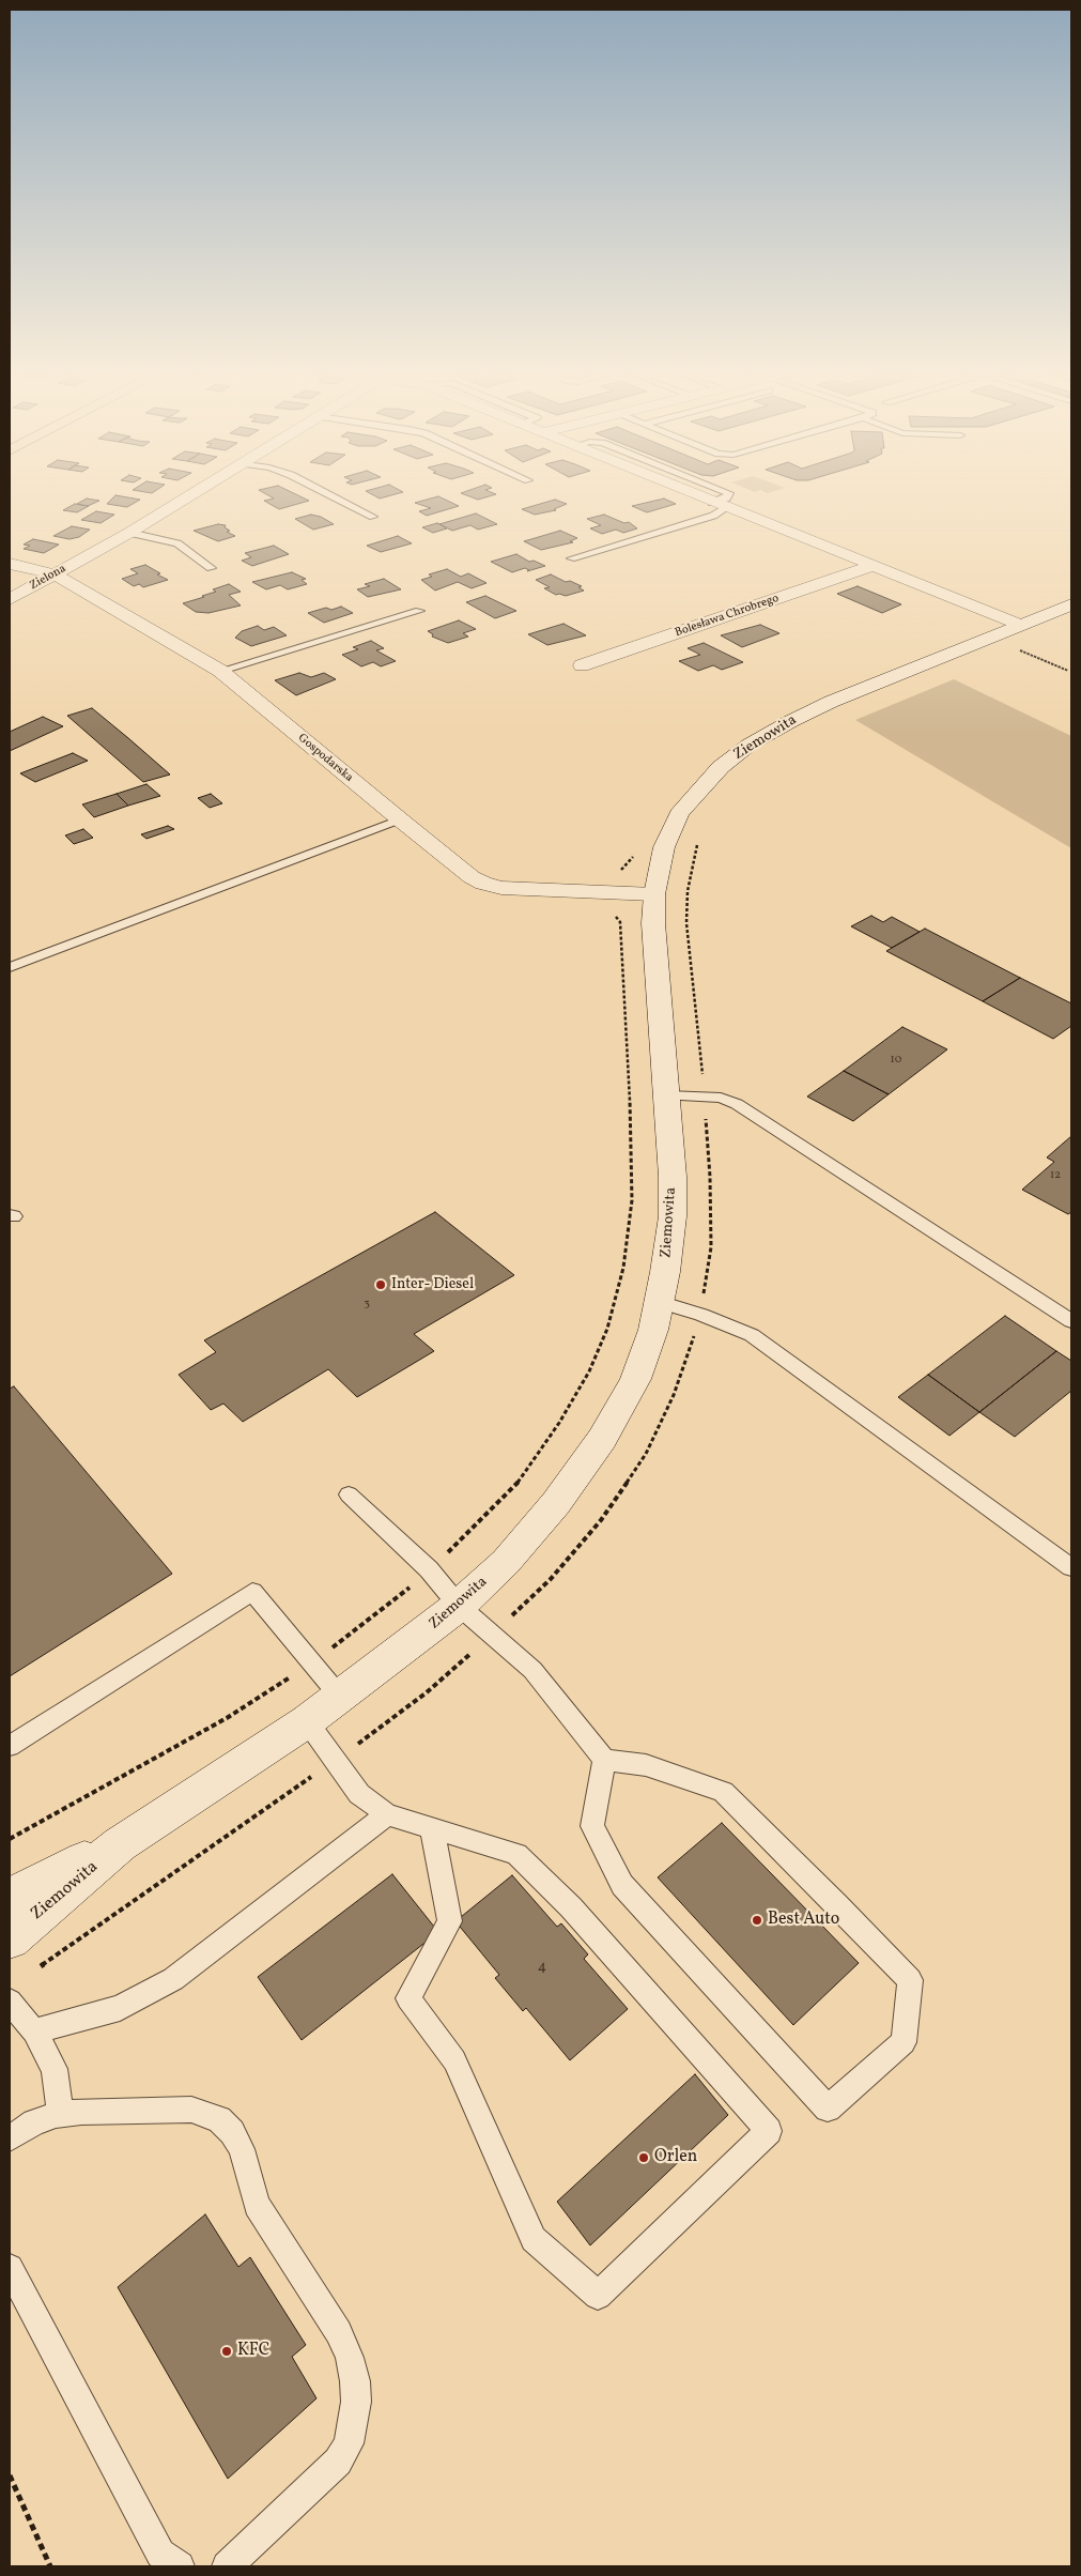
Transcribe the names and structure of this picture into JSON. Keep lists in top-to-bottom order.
{
  "streets": {
    "street": [
      "Zielona",
      "Bolesława Chrobrego",
      "Ziemowita",
      "Gospodarska"
    ]
  },
  "crossings": [
    ["Zielona", "Gospodarska"],
    ["Ziemowita", "Gospodarska"]
  ],
  "places": [
    "Inter- Diesel",
    "Best Auto",
    "Orlen",
    "KFC"
  ],
  "house_numbers": [
    "10",
    "12",
    "3",
    "4"
  ]
}
